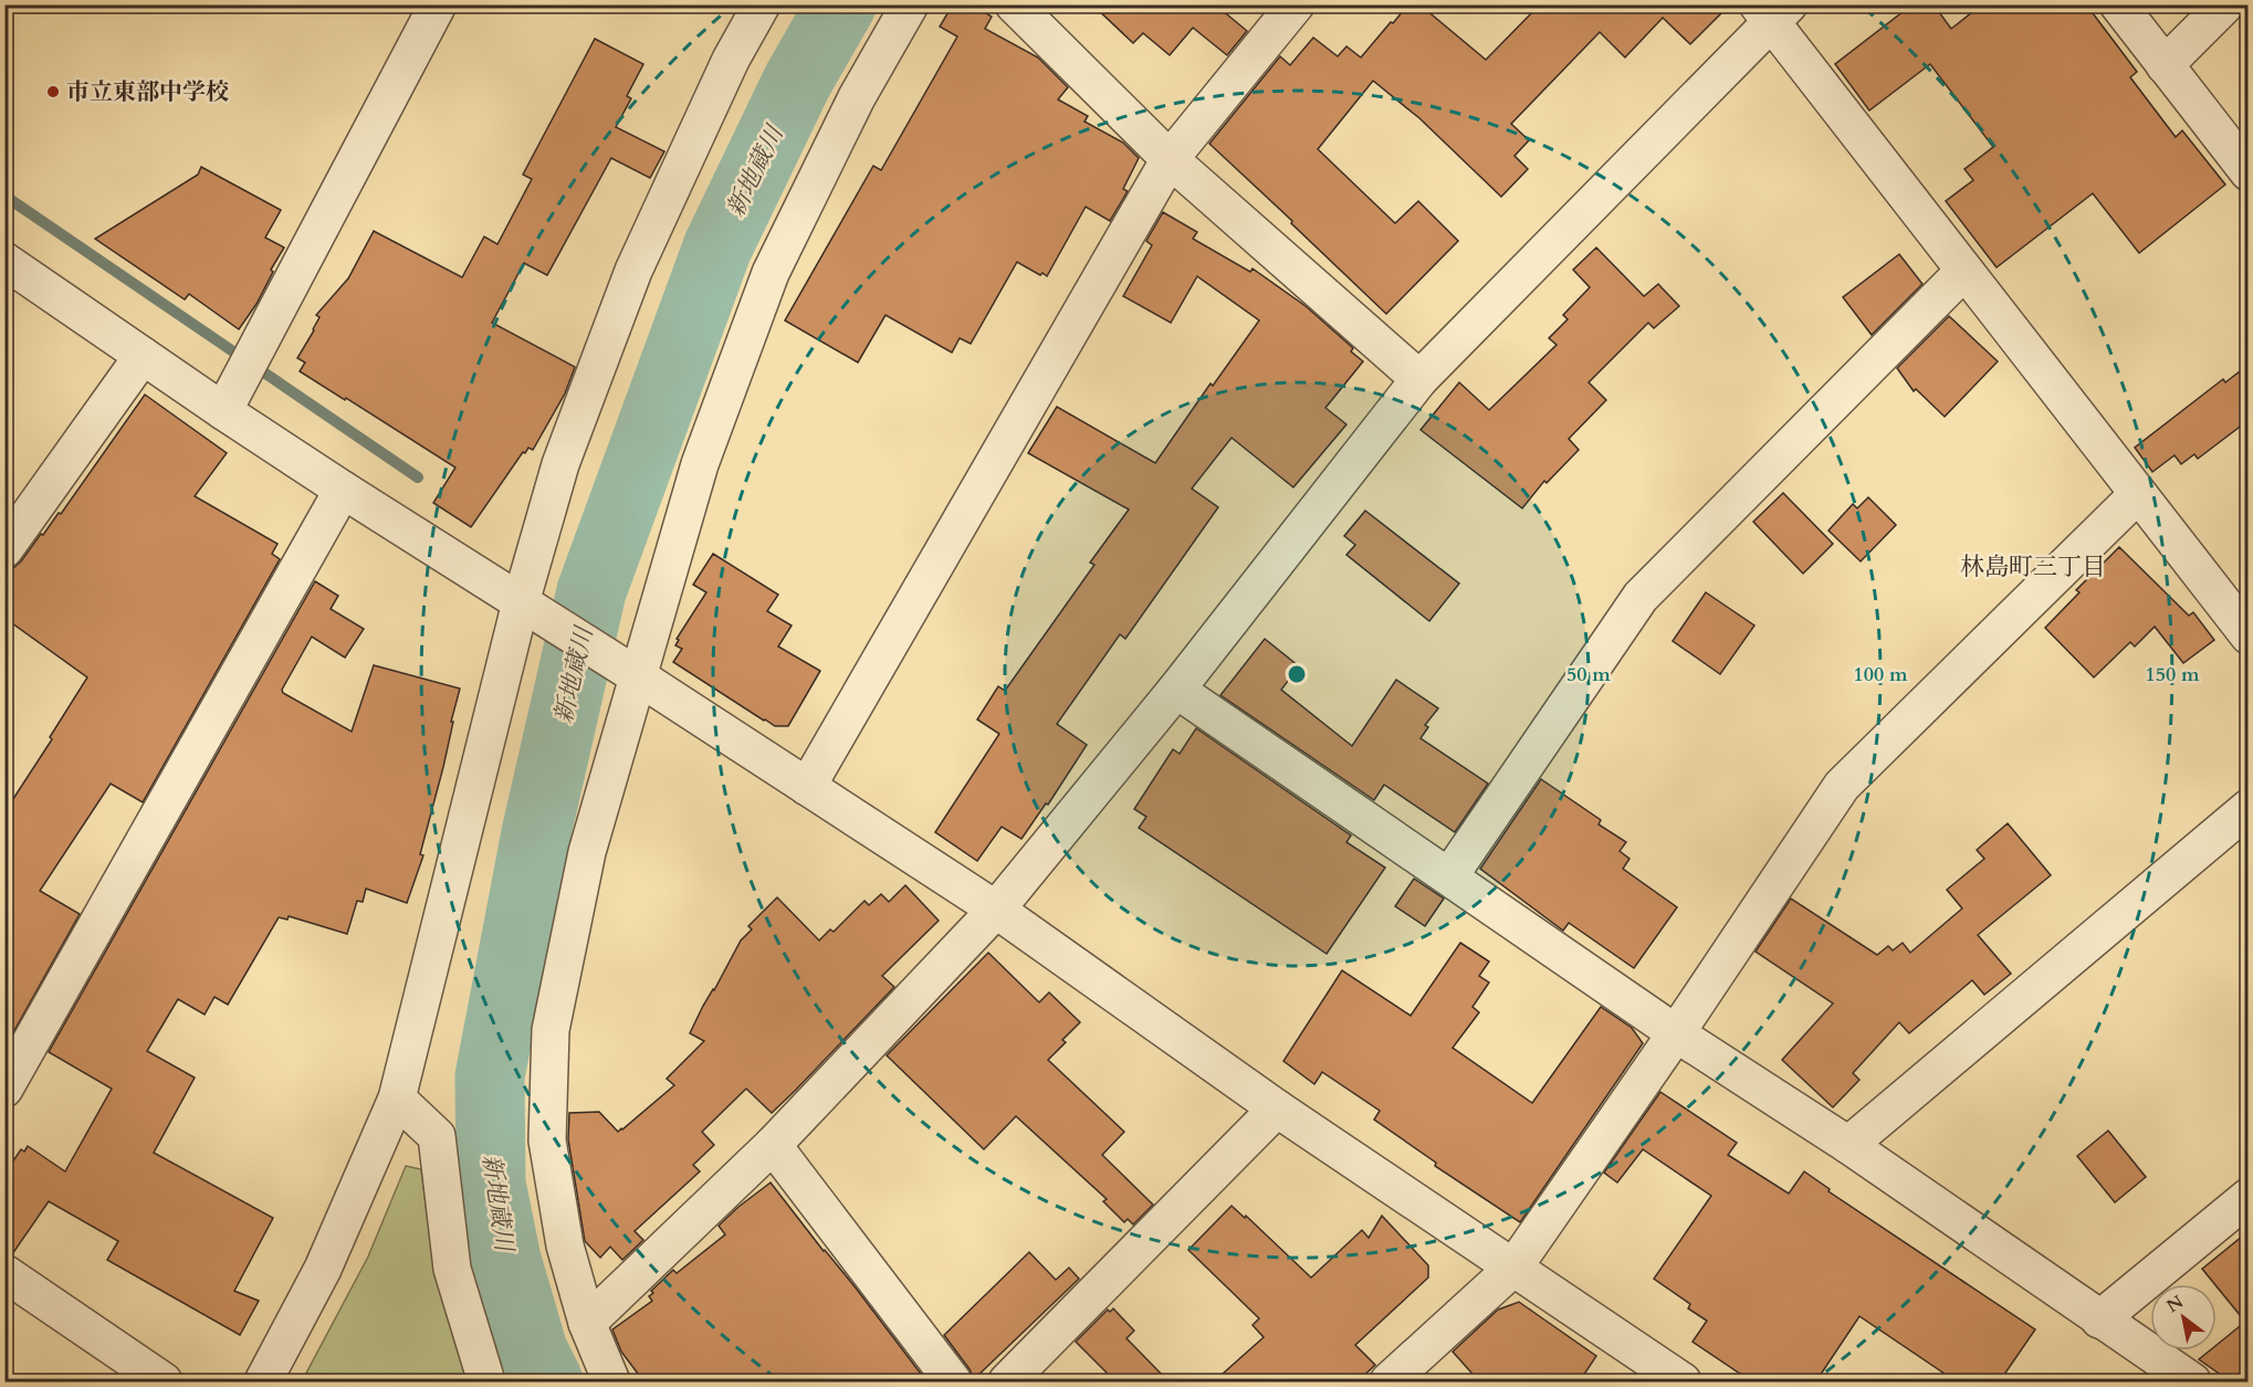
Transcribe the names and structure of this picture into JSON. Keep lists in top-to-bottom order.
{
  "districts": ["林島町三丁目"],
  "water": ["新地蔵川"],
  "places": ["市立東部中学校"],
  "north": "top left",
  "rings": ["50 m", "100 m", "150 m"]
}
